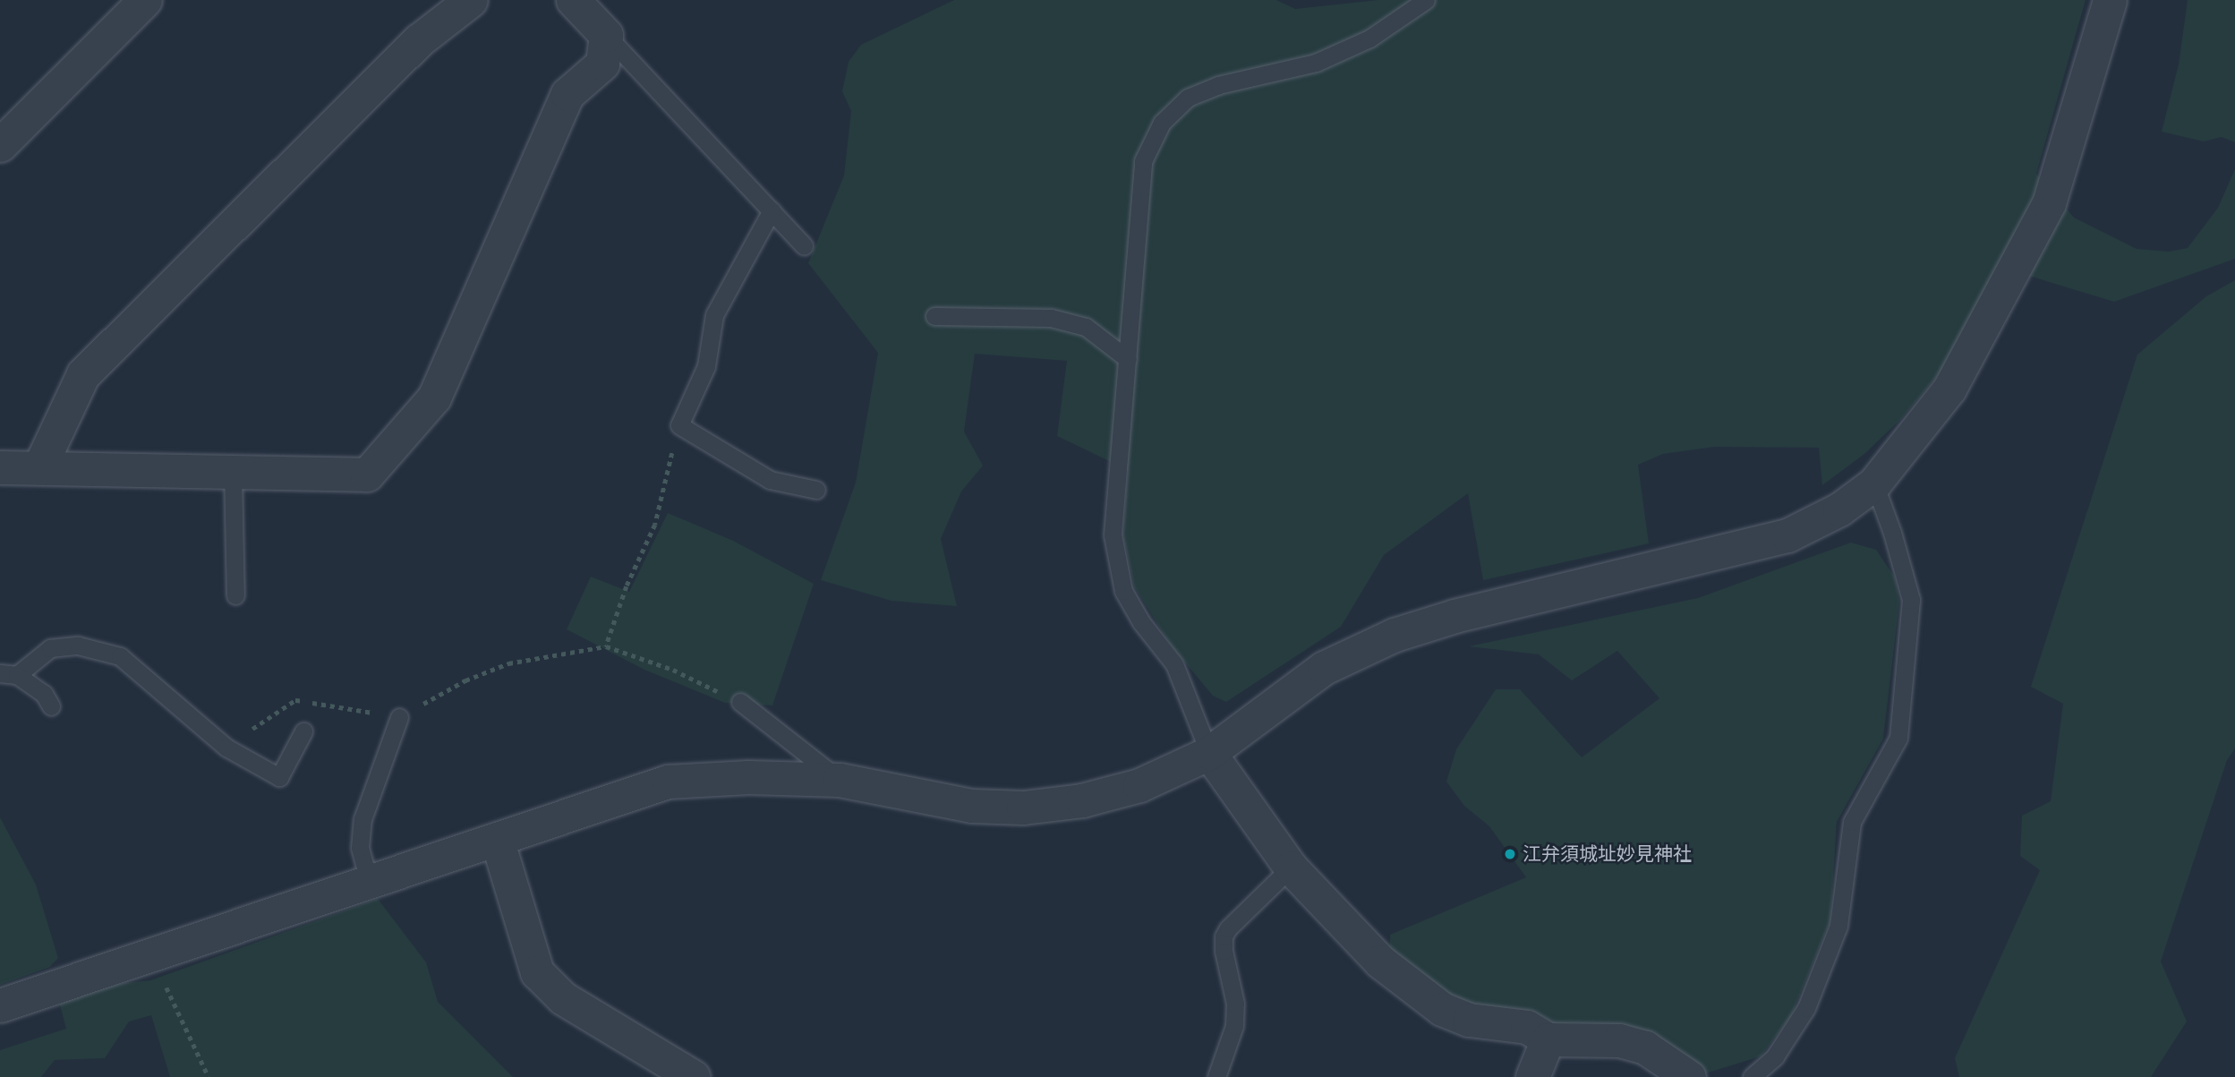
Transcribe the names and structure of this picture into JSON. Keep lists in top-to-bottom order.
{
  "places": ["江弁須城址妙見神社"]
}
